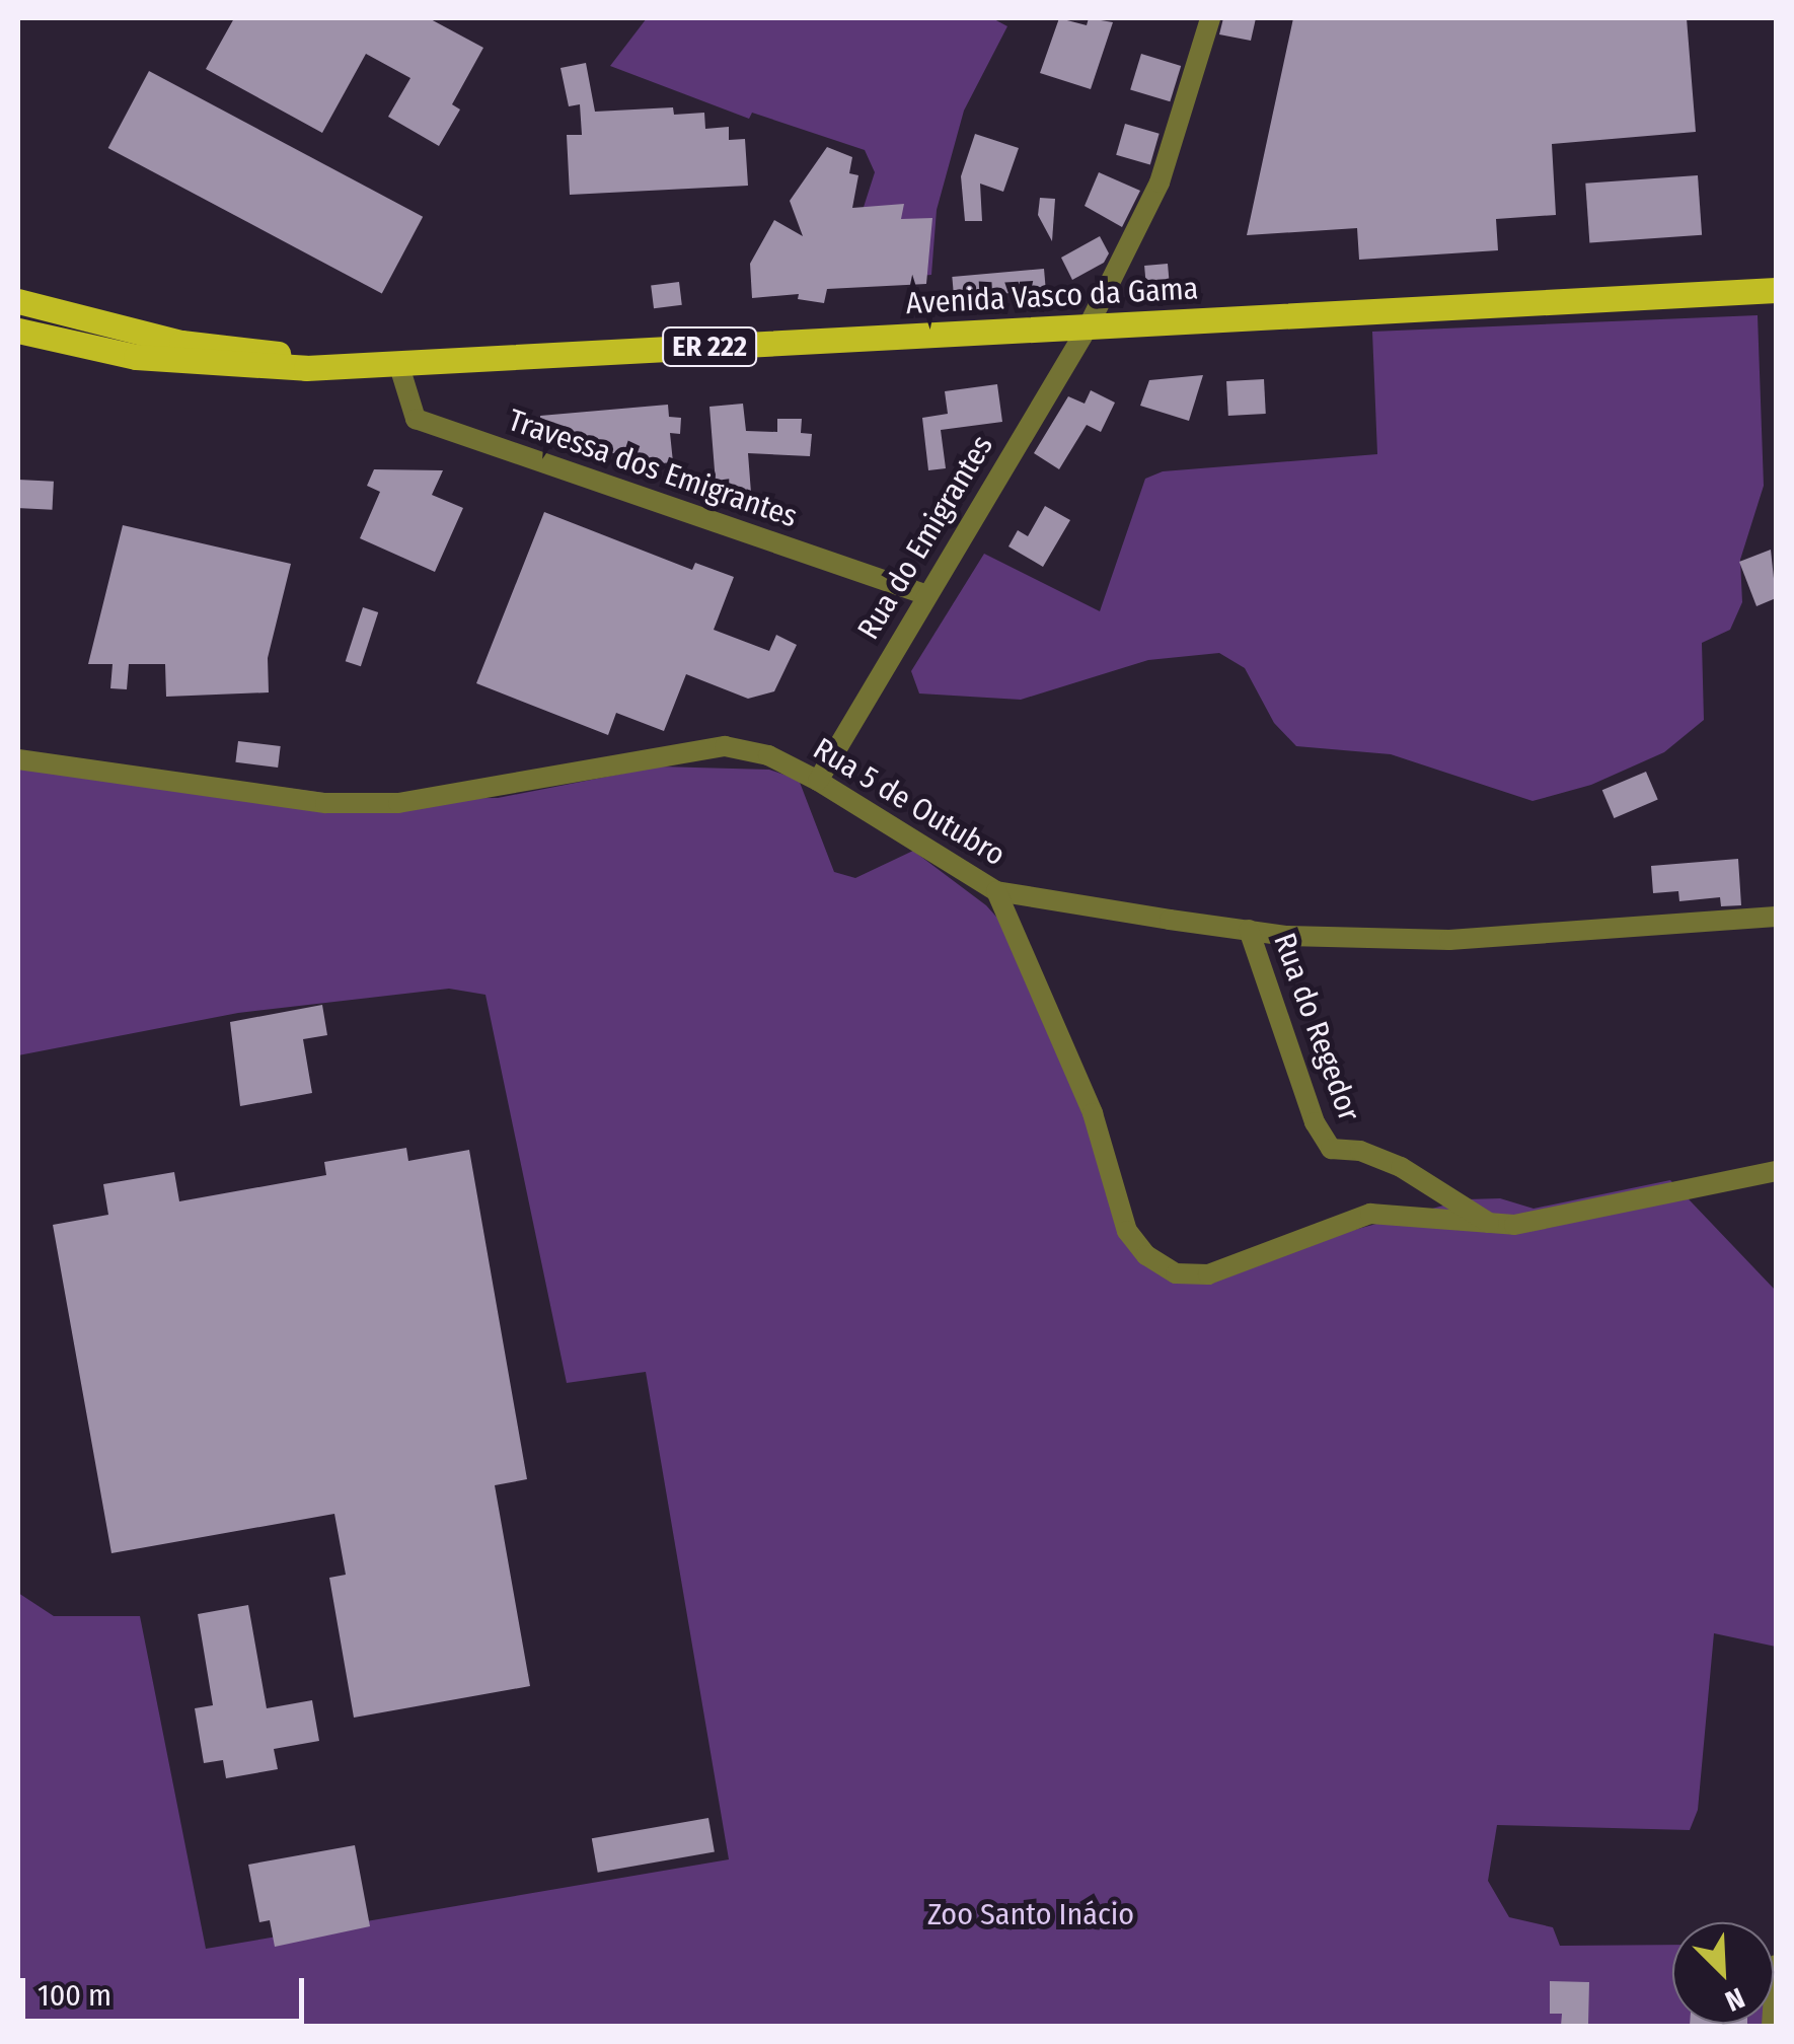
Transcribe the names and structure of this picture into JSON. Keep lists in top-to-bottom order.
{
  "streets": {
    "main road": ["Avenida Vasco da Gama", "ER 222"],
    "street": [
      "Travessa dos Emigrantes",
      "Rua do Emigrantes",
      "Rua 5 de Outubro",
      "Rua do Regedor"
    ]
  },
  "crossings": [
    ["Avenida Vasco da Gama", "Travessa dos Emigrantes"],
    ["Avenida Vasco da Gama", "Rua do Emigrantes"],
    ["Travessa dos Emigrantes", "Rua do Emigrantes"],
    ["Rua do Emigrantes", "Rua 5 de Outubro"],
    ["Rua 5 de Outubro", "Rua do Regedor"]
  ],
  "parks": ["Zoo Santo Inácio"],
  "scale_bar": "100 m",
  "north": "bottom right"
}
